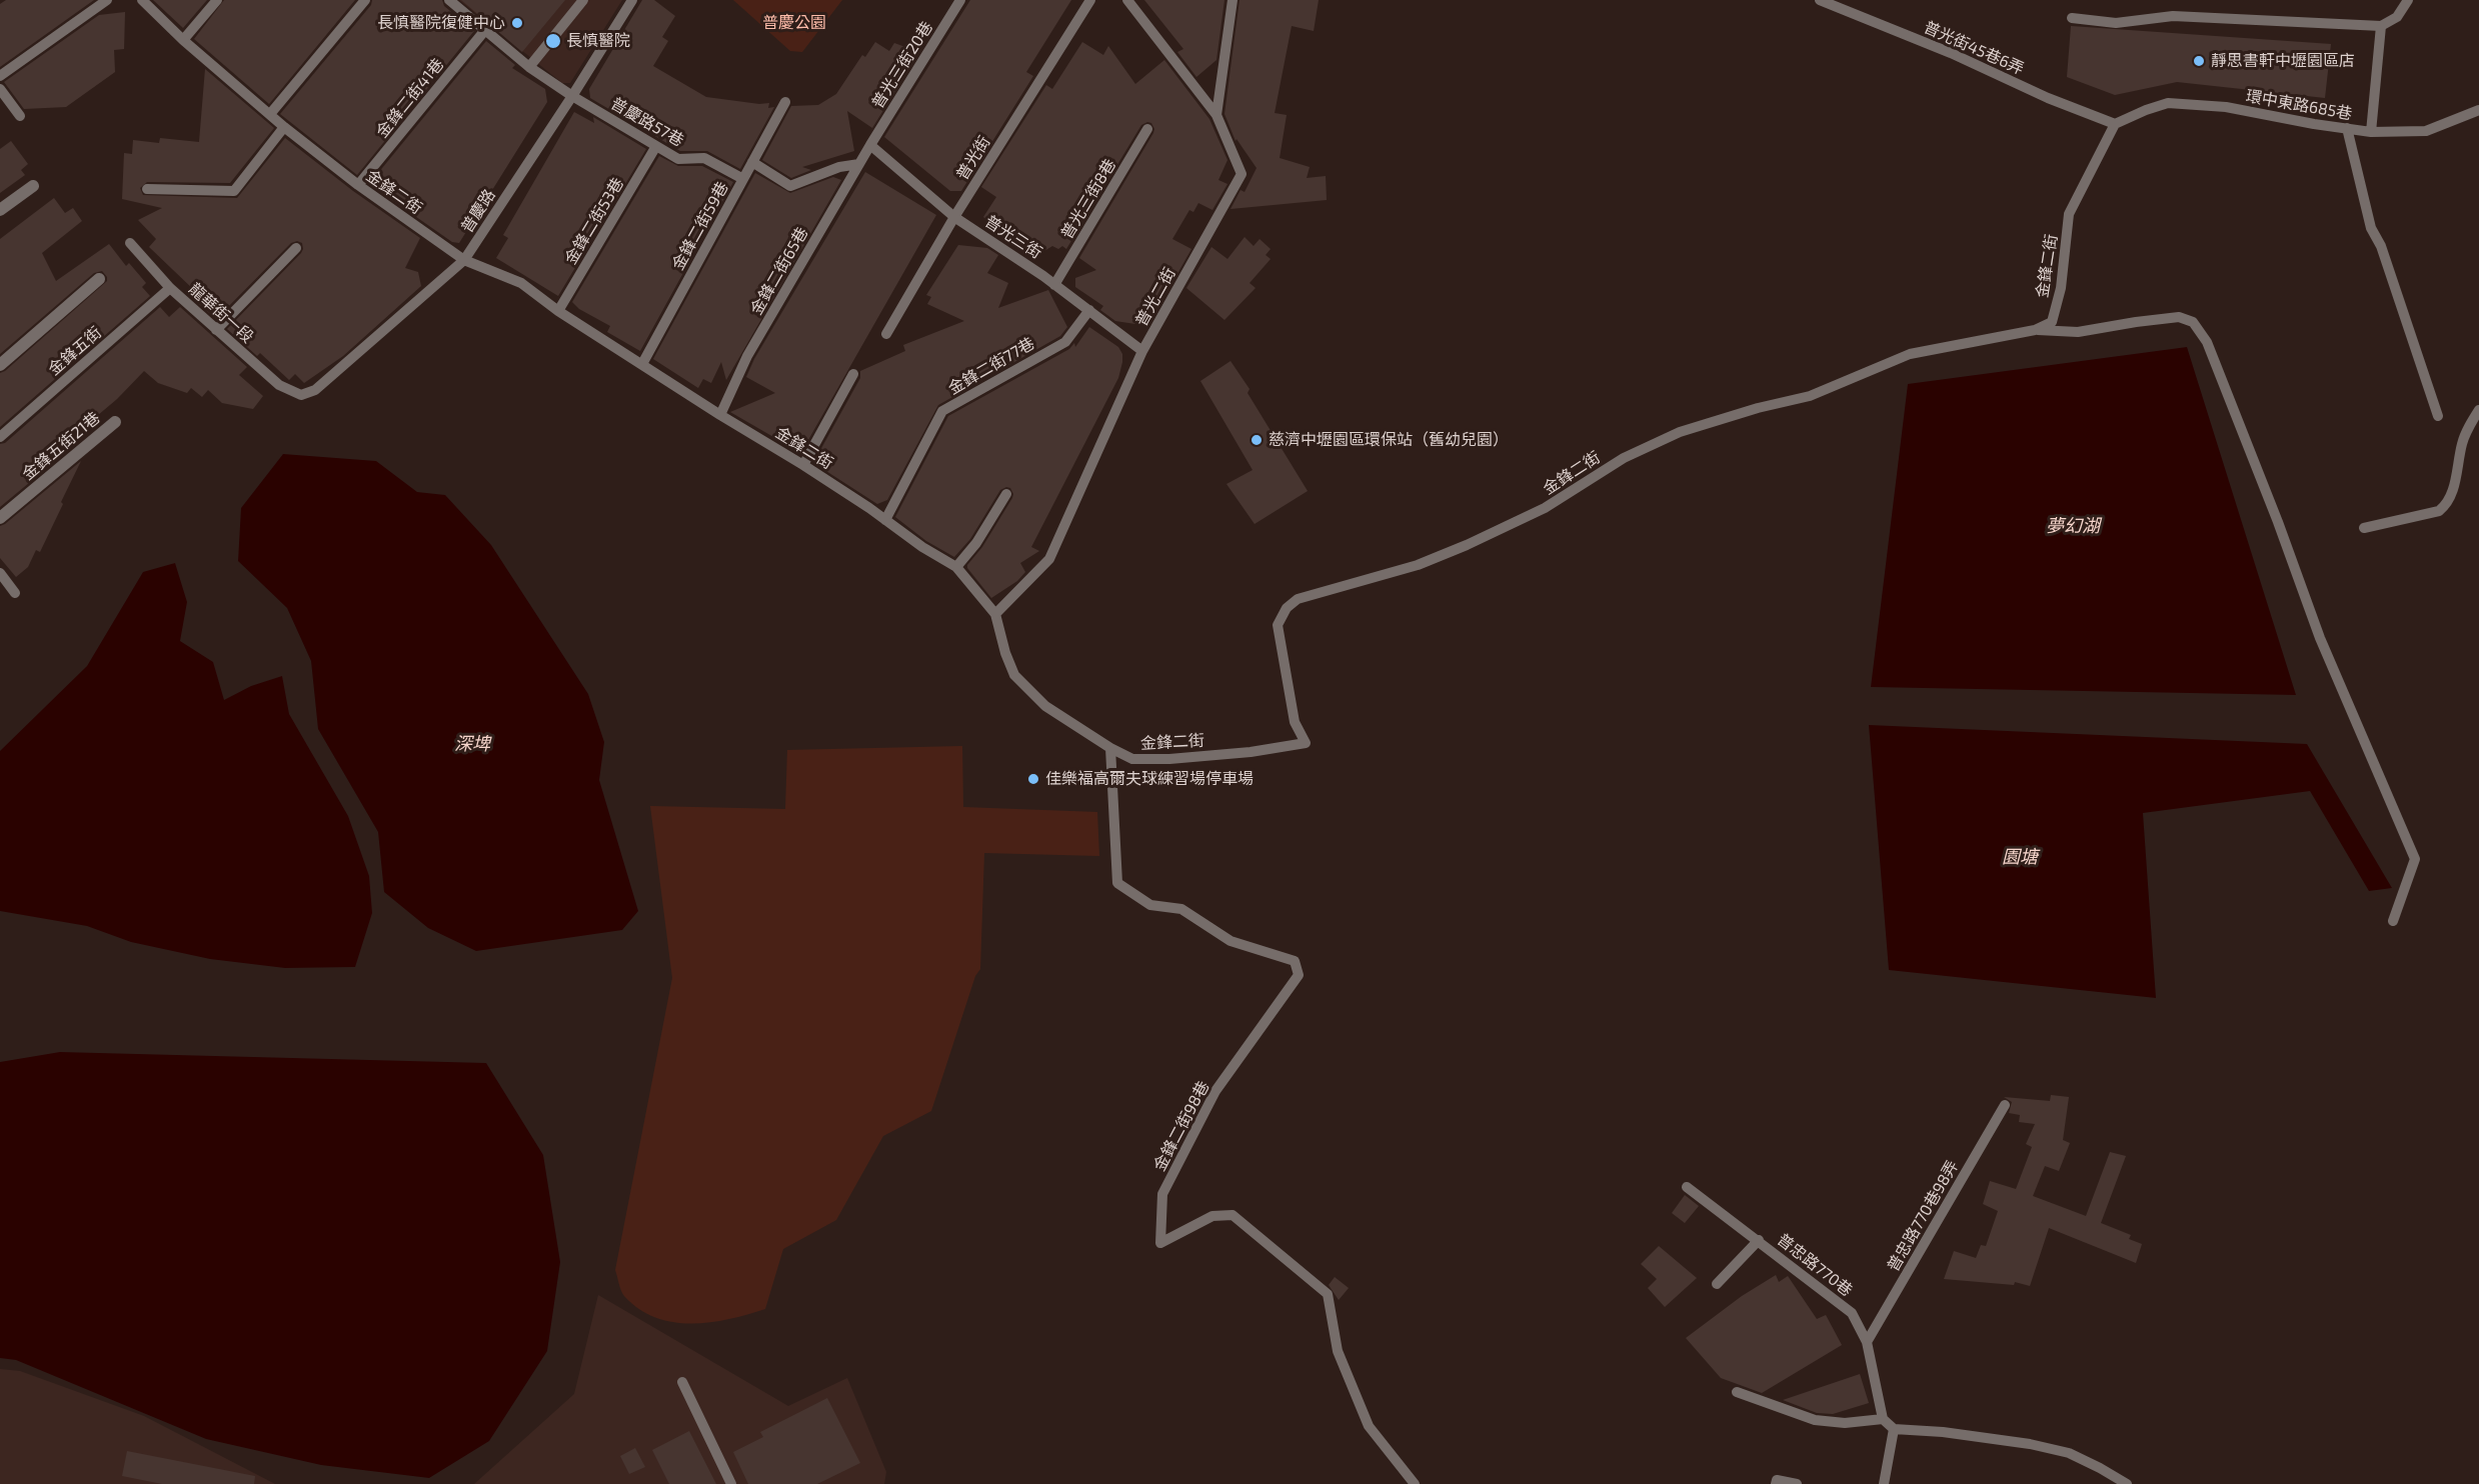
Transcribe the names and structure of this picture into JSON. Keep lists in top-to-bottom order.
{
  "streets": {
    "street": ["金鋒五街21巷"],
    "lane": [
      "普光街45巷6弄",
      "普光三街20巷",
      "金鋒二街41巷",
      "環中東路685巷",
      "普慶路57巷",
      "普光街",
      "金鋒二街",
      "普光三街8巷",
      "普慶路",
      "金鋒二街53巷",
      "金鋒二街59巷",
      "普光三街",
      "金鋒二街65巷",
      "普光二街",
      "龍華街一段",
      "金鋒五街",
      "金鋒二街77巷",
      "金鋒二街98巷",
      "普忠路770巷98弄",
      "普忠路770巷"
    ]
  },
  "crossings": [
    ["普光街45巷6弄", "環中東路685巷"],
    ["普光街45巷6弄", "金鋒二街"],
    ["普光三街20巷", "普光三街"],
    ["普光三街20巷", "金鋒二街65巷"],
    ["金鋒二街41巷", "金鋒二街"],
    ["環中東路685巷", "金鋒二街"],
    ["普慶路57巷", "普慶路"],
    ["普慶路57巷", "金鋒二街53巷"],
    ["普慶路57巷", "金鋒二街59巷"],
    ["普光街", "普光三街"],
    ["金鋒二街", "普慶路"],
    ["金鋒二街", "金鋒二街53巷"],
    ["金鋒二街", "金鋒二街59巷"],
    ["金鋒二街", "金鋒二街65巷"],
    ["金鋒二街", "普光二街"],
    ["金鋒二街", "金鋒二街77巷"],
    ["金鋒二街", "金鋒二街98巷"],
    ["普光三街8巷", "普光三街"],
    ["普慶路", "龍華街一段"],
    ["普光三街", "金鋒二街65巷"],
    ["普光三街", "普光二街"],
    ["普光三街", "金鋒二街77巷"],
    ["龍華街一段", "金鋒五街"],
    ["普忠路770巷98弄", "普忠路770巷"]
  ],
  "water": ["夢幻湖", "深埤", "園塘"],
  "parks": ["普慶公園"],
  "places": [
    "長慎醫院復健中心",
    "長慎醫院",
    "靜思書軒中壢園區店",
    "慈濟中壢園區環保站（舊幼兒園）",
    "佳樂福高爾夫球練習場停車場"
  ]
}
